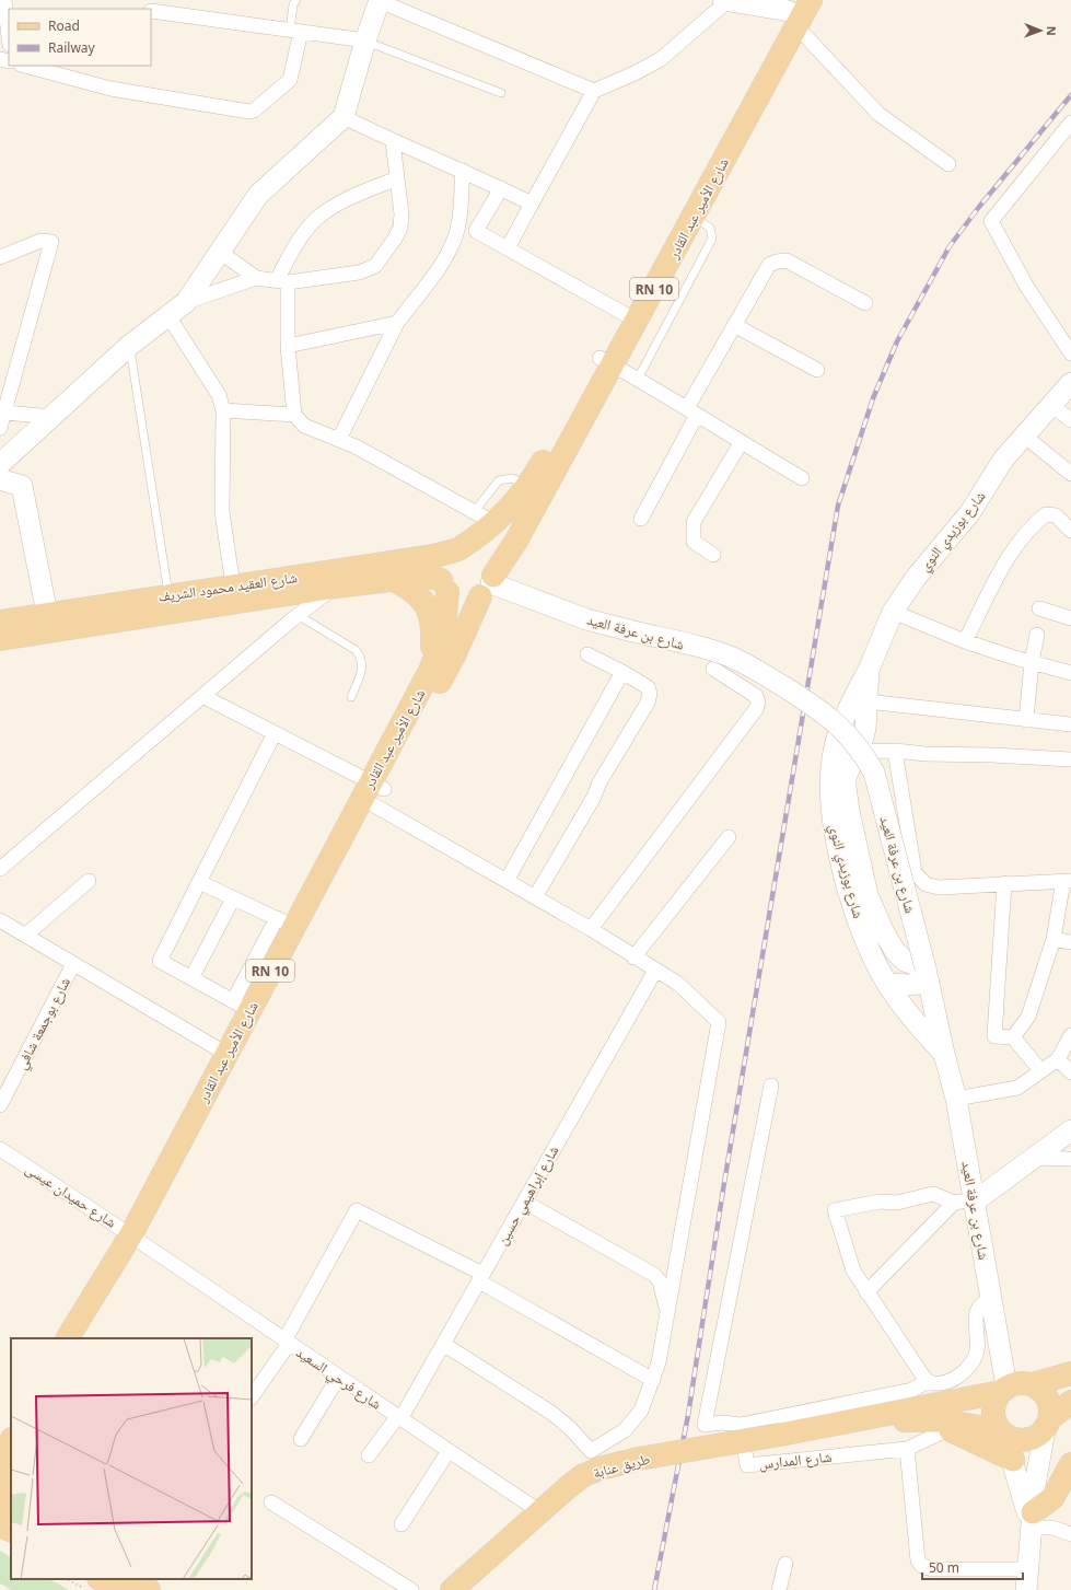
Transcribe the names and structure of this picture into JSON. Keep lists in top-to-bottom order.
{
  "streets": {
    "main road": [
      "شارع الأمير عبد القادر",
      "RN 10",
      "شارع العقيد محمود الشريف",
      "طريق عنابة"
    ],
    "street": [
      "شارع بوزيدي النوي",
      "شارع بن عرفة العيد",
      "شارع بوجمعة شافي",
      "شارع حميدان عيسى",
      "شارع إبراهيمي حسين",
      "شارع فرحي السعيد",
      "شارع المدارس"
    ]
  },
  "crossings": [
    ["شارع الأمير عبد القادر", "شارع العقيد محمود الشريف"],
    ["شارع الأمير عبد القادر", "شارع بن عرفة العيد"],
    ["شارع الأمير عبد القادر", "شارع حميدان عيسى"],
    ["شارع الأمير عبد القادر", "شارع فرحي السعيد"],
    ["شارع بوزيدي النوي", "شارع بن عرفة العيد"],
    ["شارع العقيد محمود الشريف", "شارع بن عرفة العيد"],
    ["شارع بن عرفة العيد", "طريق عنابة"],
    ["شارع حميدان عيسى", "شارع فرحي السعيد"],
    ["شارع إبراهيمي حسين", "شارع فرحي السعيد"],
    ["شارع فرحي السعيد", "طريق عنابة"]
  ],
  "legend": ["Road", "Railway"],
  "scale_bar": "50 m",
  "north": "right"
}
